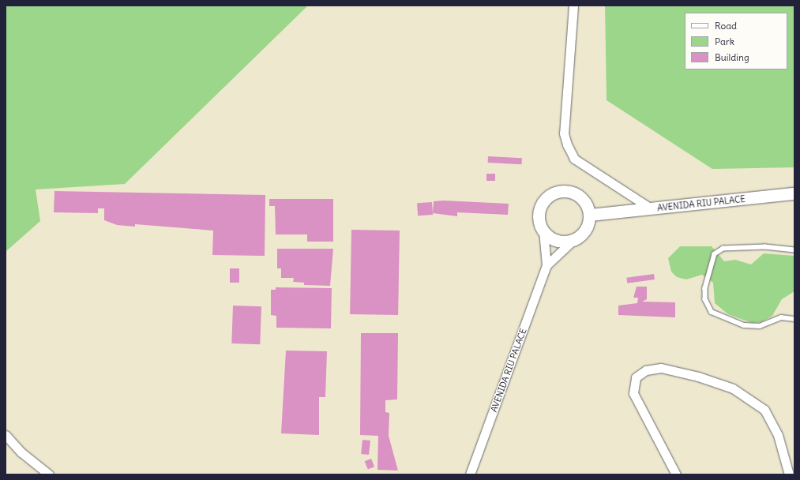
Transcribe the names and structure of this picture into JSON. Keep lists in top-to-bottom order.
{
  "streets": {
    "street": ["AVENIDA RIU PALACE"]
  },
  "legend": ["Road", "Park", "Building"]
}
